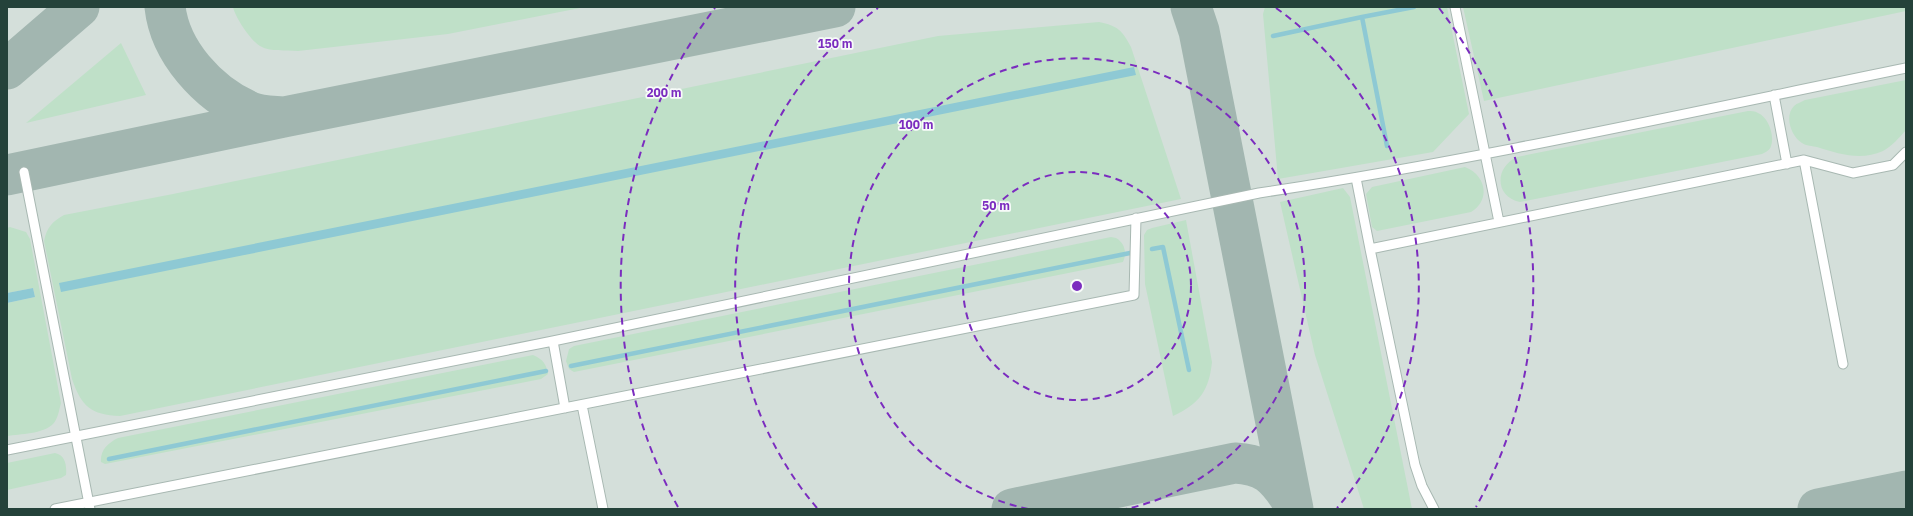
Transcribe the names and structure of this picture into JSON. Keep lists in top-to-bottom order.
{
  "rings": [
    "150 m",
    "200 m",
    "100 m",
    "50 m"
  ]
}
